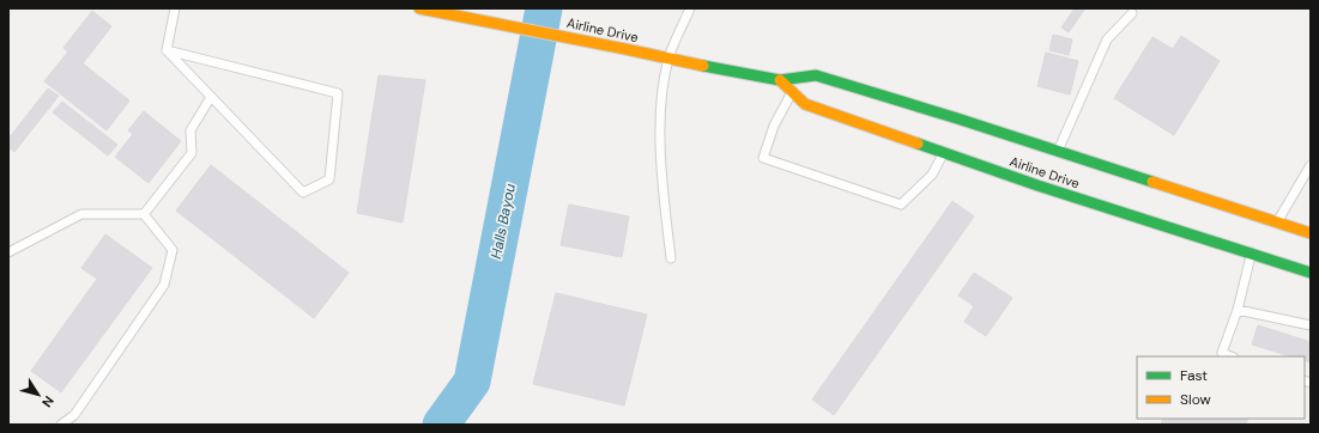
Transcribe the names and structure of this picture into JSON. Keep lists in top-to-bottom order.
{
  "streets": {
    "main road": ["Airline Drive"]
  },
  "water": ["Halls Bayou"],
  "legend": ["Fast", "Slow"],
  "north": "bottom right"
}
